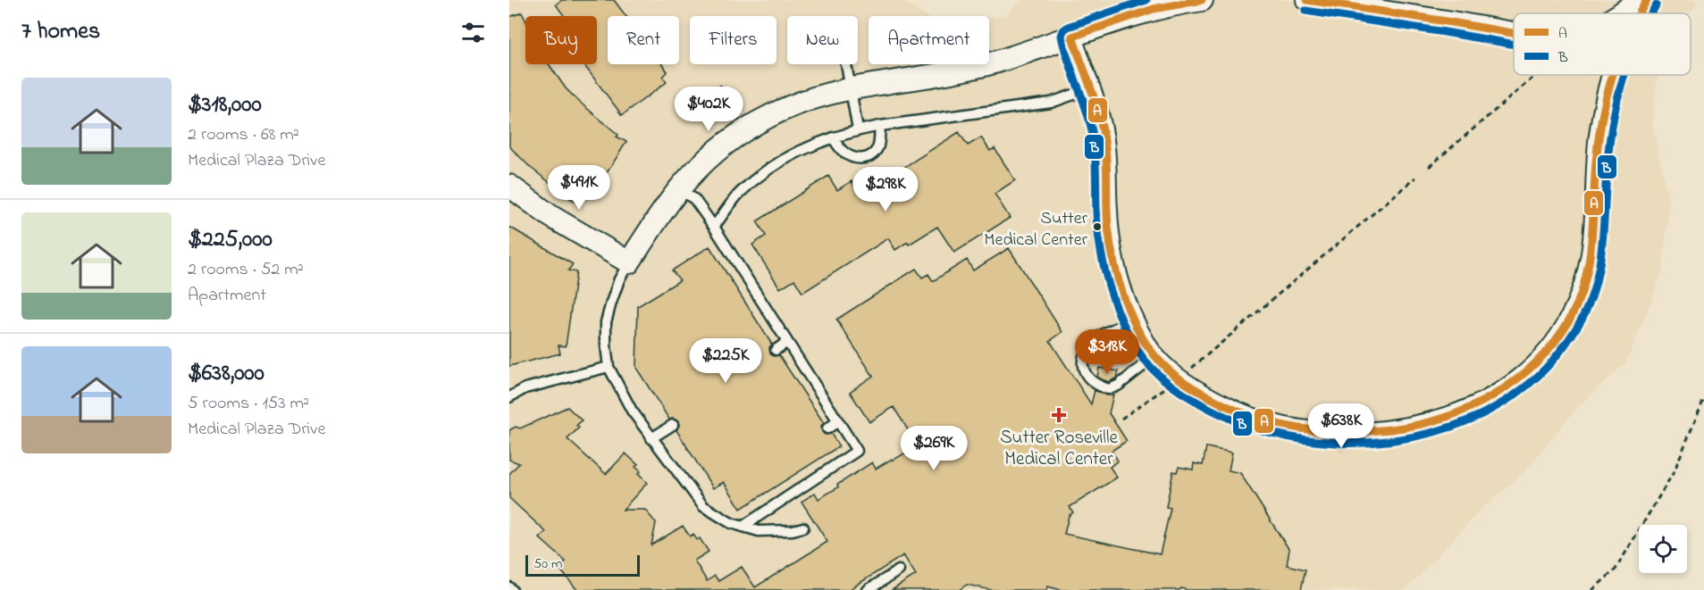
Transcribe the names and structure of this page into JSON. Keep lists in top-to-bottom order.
{
  "places": {
    "other": ["Sutter Medical Center"],
    "health": ["Sutter Roseville Medical Center"]
  },
  "lines": ["transit line A", "transit line B"],
  "legend": ["A", "B"],
  "scale_bar": "50 m",
  "page": {
    "heading": "7 homes",
    "chip": [
      "Buy",
      "Rent",
      "Filters",
      "New",
      "Apartment"
    ],
    "list": [
      {
        "name": "$318,000",
        "note": "2 rooms · 68 m² · Medical Plaza Drive"
      },
      {
        "name": "$225,000",
        "note": "2 rooms · 52 m² · Apartment"
      },
      {
        "name": "$638,000",
        "note": "5 rooms · 153 m² · Medical Plaza Drive"
      }
    ],
    "price": [
      "$402K",
      "$491K",
      "$298K",
      "$318K",
      "$225K",
      "$638K",
      "$269K"
    ],
    "scale": "50 m"
  }
}
